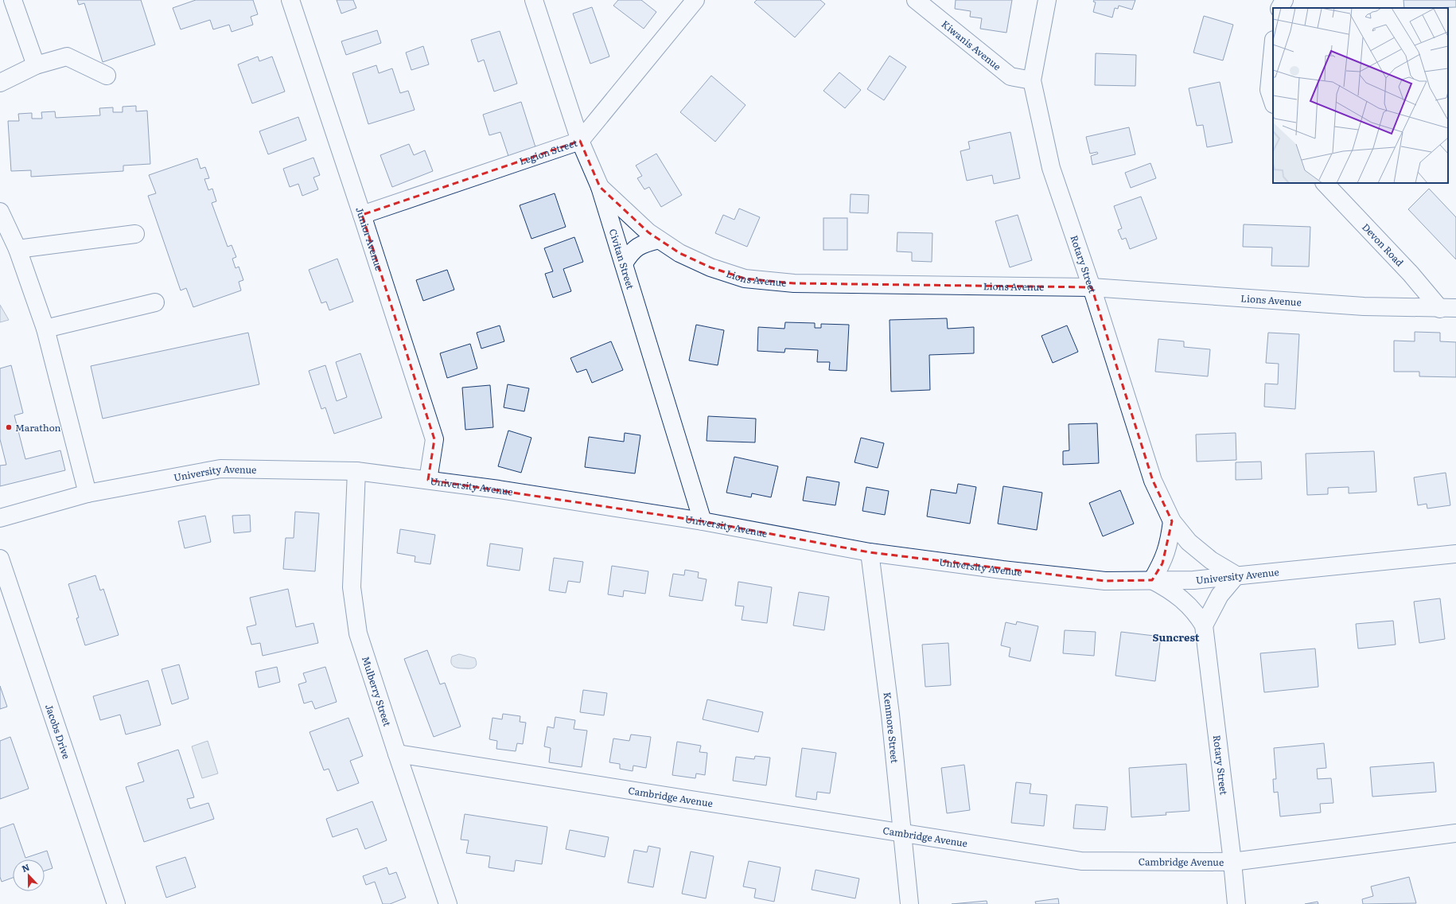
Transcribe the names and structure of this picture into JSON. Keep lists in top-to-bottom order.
{
  "streets": {
    "street": [
      "Kiwanis Avenue",
      "Legion Street",
      "Junior Avenue",
      "Devon Road",
      "Civitan Street",
      "Rotary Street",
      "Lions Avenue",
      "University Avenue",
      "Mulberry Street",
      "Kenmore Street",
      "Jacobs Drive",
      "Cambridge Avenue"
    ]
  },
  "crossings": [
    ["Kiwanis Avenue", "Rotary Street"],
    ["Legion Street", "Junior Avenue"],
    ["Legion Street", "Civitan Street"],
    ["Junior Avenue", "University Avenue"],
    ["Devon Road", "Lions Avenue"],
    ["Civitan Street", "Lions Avenue"],
    ["Civitan Street", "University Avenue"],
    ["Rotary Street", "Lions Avenue"],
    ["Rotary Street", "University Avenue"],
    ["Rotary Street", "Cambridge Avenue"],
    ["University Avenue", "Mulberry Street"],
    ["University Avenue", "Kenmore Street"],
    ["Mulberry Street", "Cambridge Avenue"],
    ["Kenmore Street", "Cambridge Avenue"]
  ],
  "districts": ["Suncrest"],
  "places": ["Marathon"],
  "north": "top"
}
